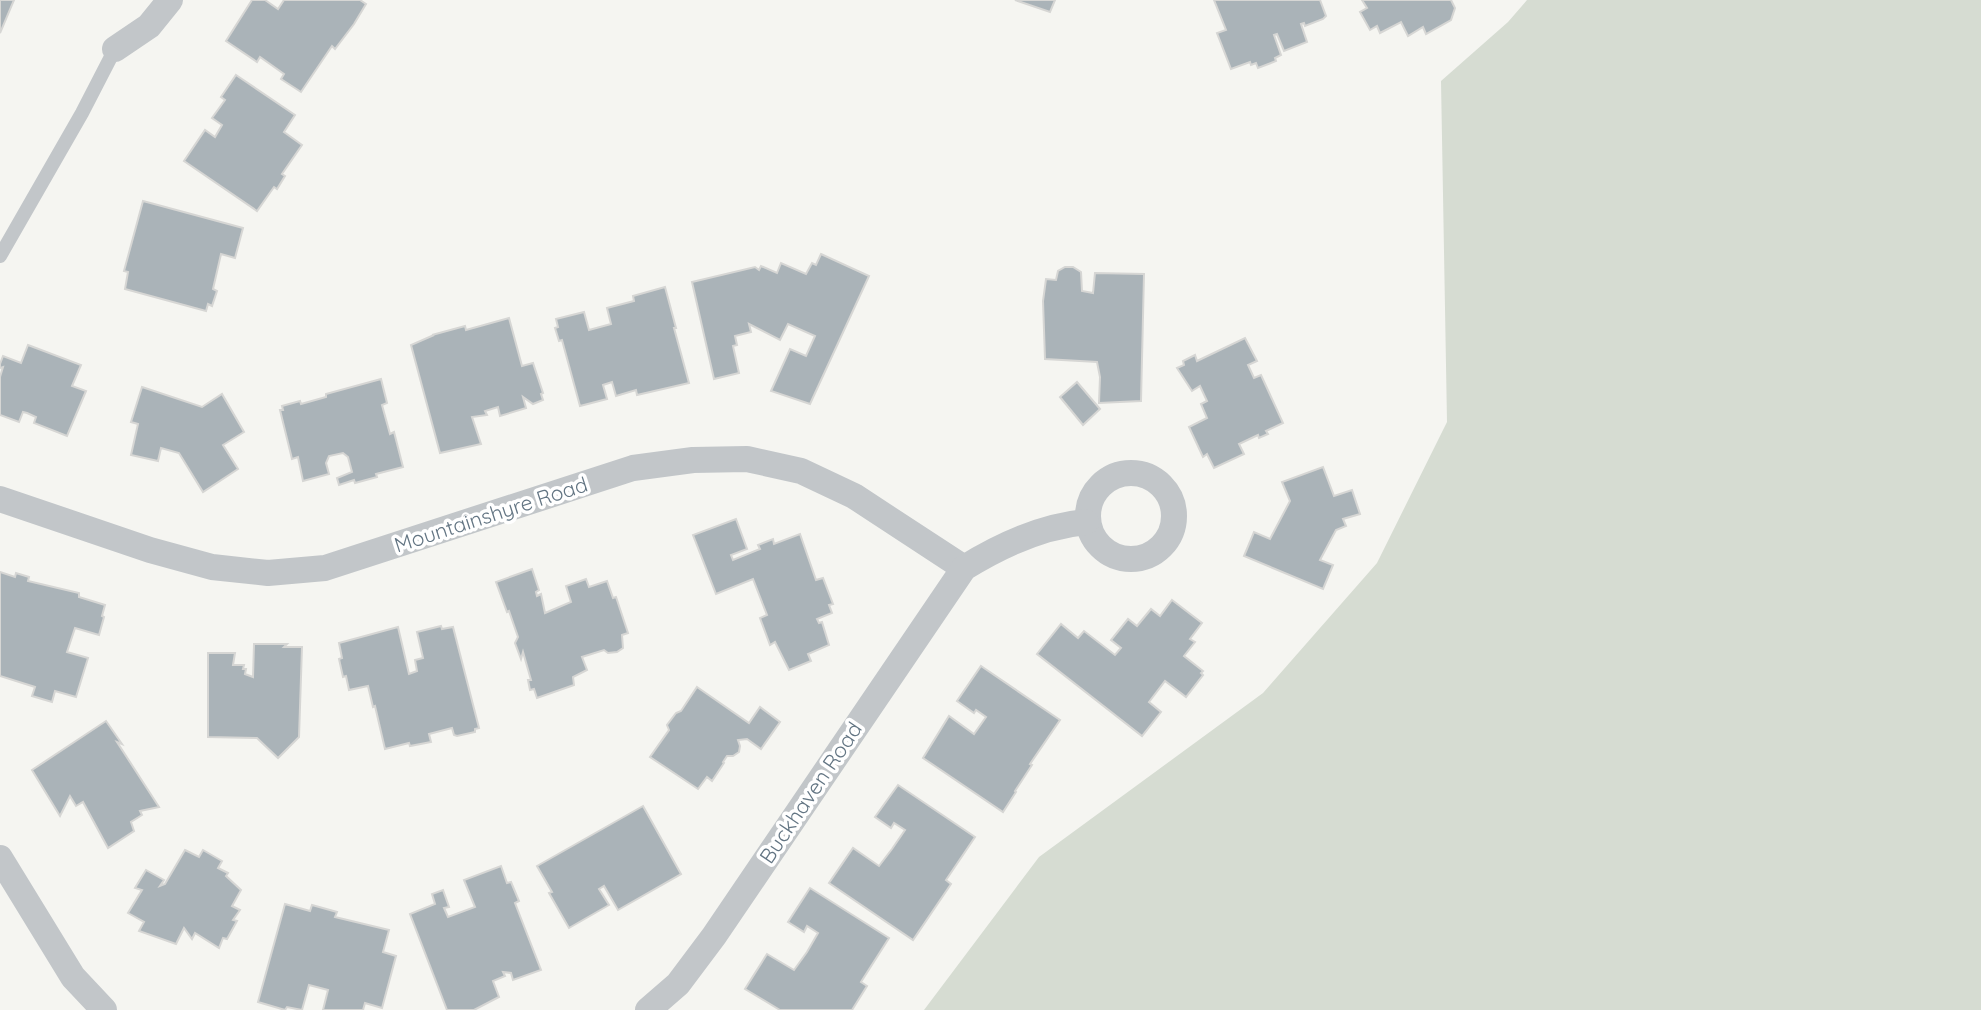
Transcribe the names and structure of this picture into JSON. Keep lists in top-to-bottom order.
{
  "streets": {
    "street": ["Mountainshyre Road", "Buckhaven Road"]
  },
  "crossings": [
    ["Mountainshyre Road", "Buckhaven Road"]
  ]
}
